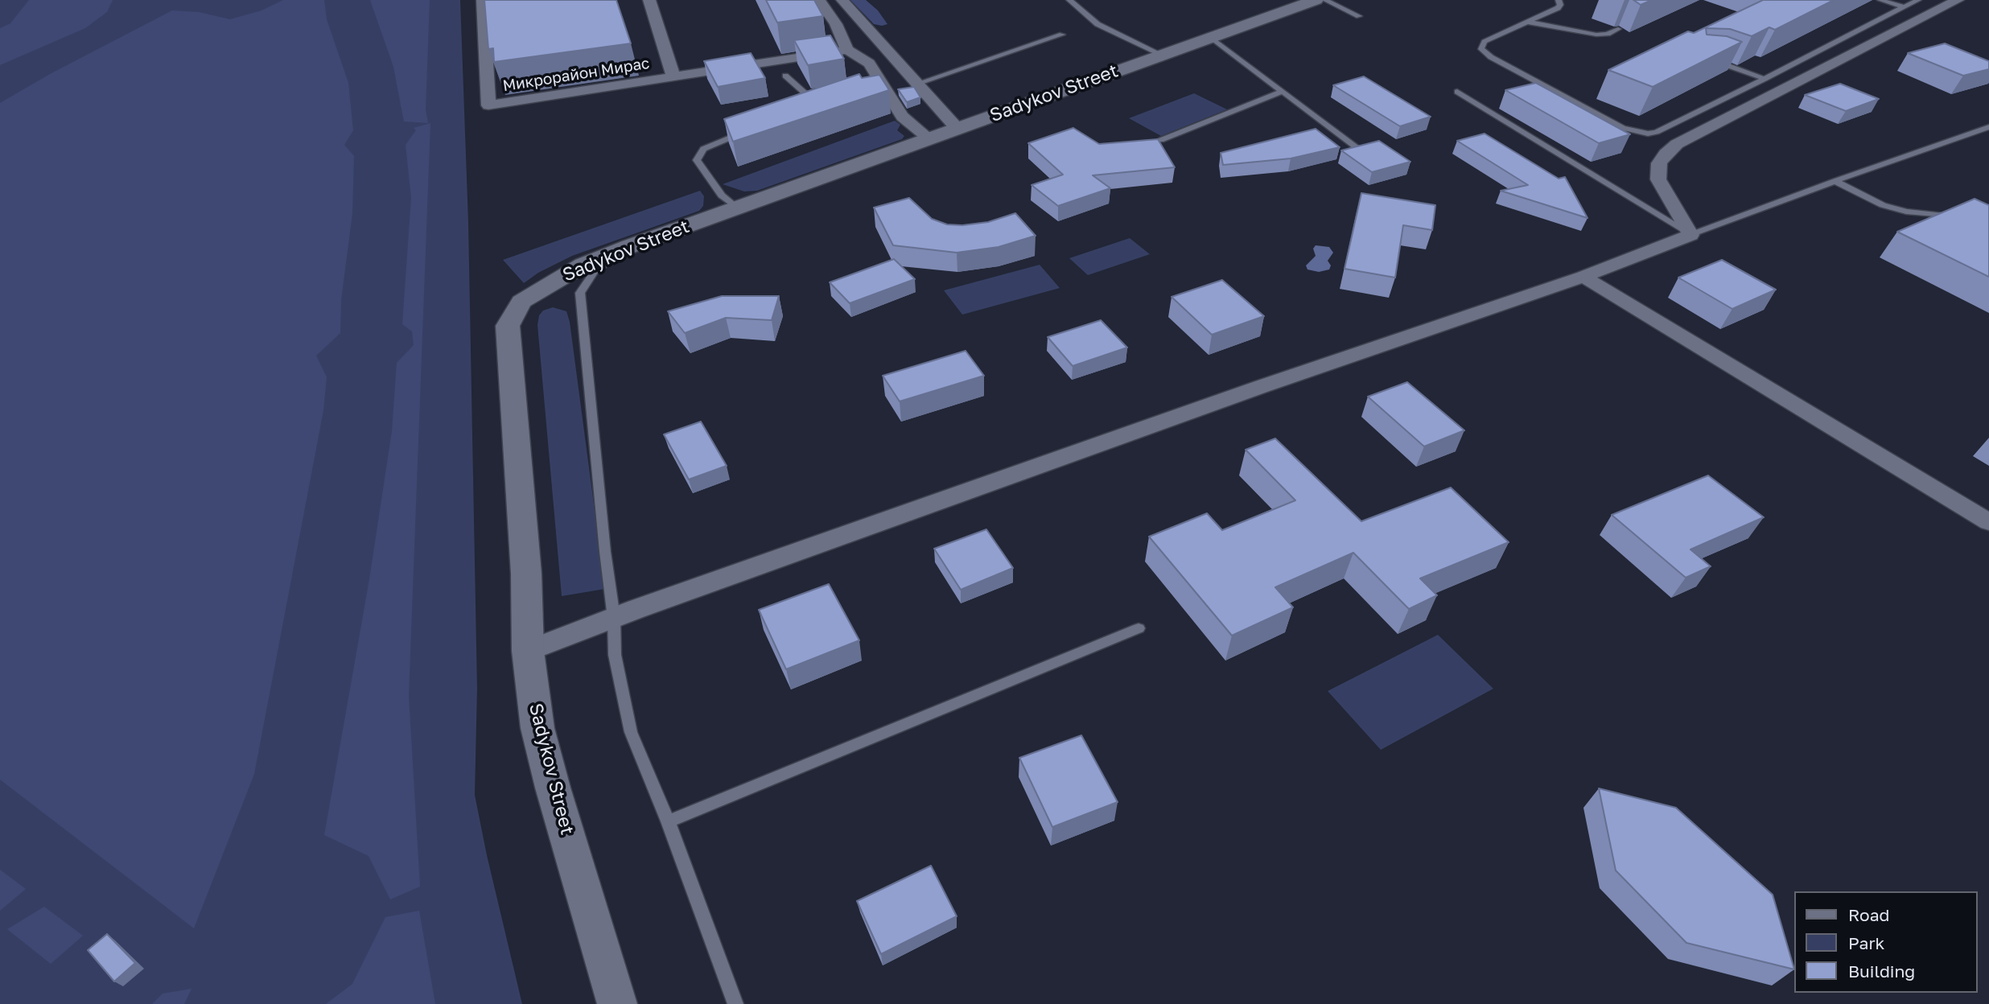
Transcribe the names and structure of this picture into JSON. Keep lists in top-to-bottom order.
{
  "streets": {
    "street": ["Микрорайон Мирас", "Sadykov Street"]
  },
  "legend": ["Road", "Park", "Building"]
}
